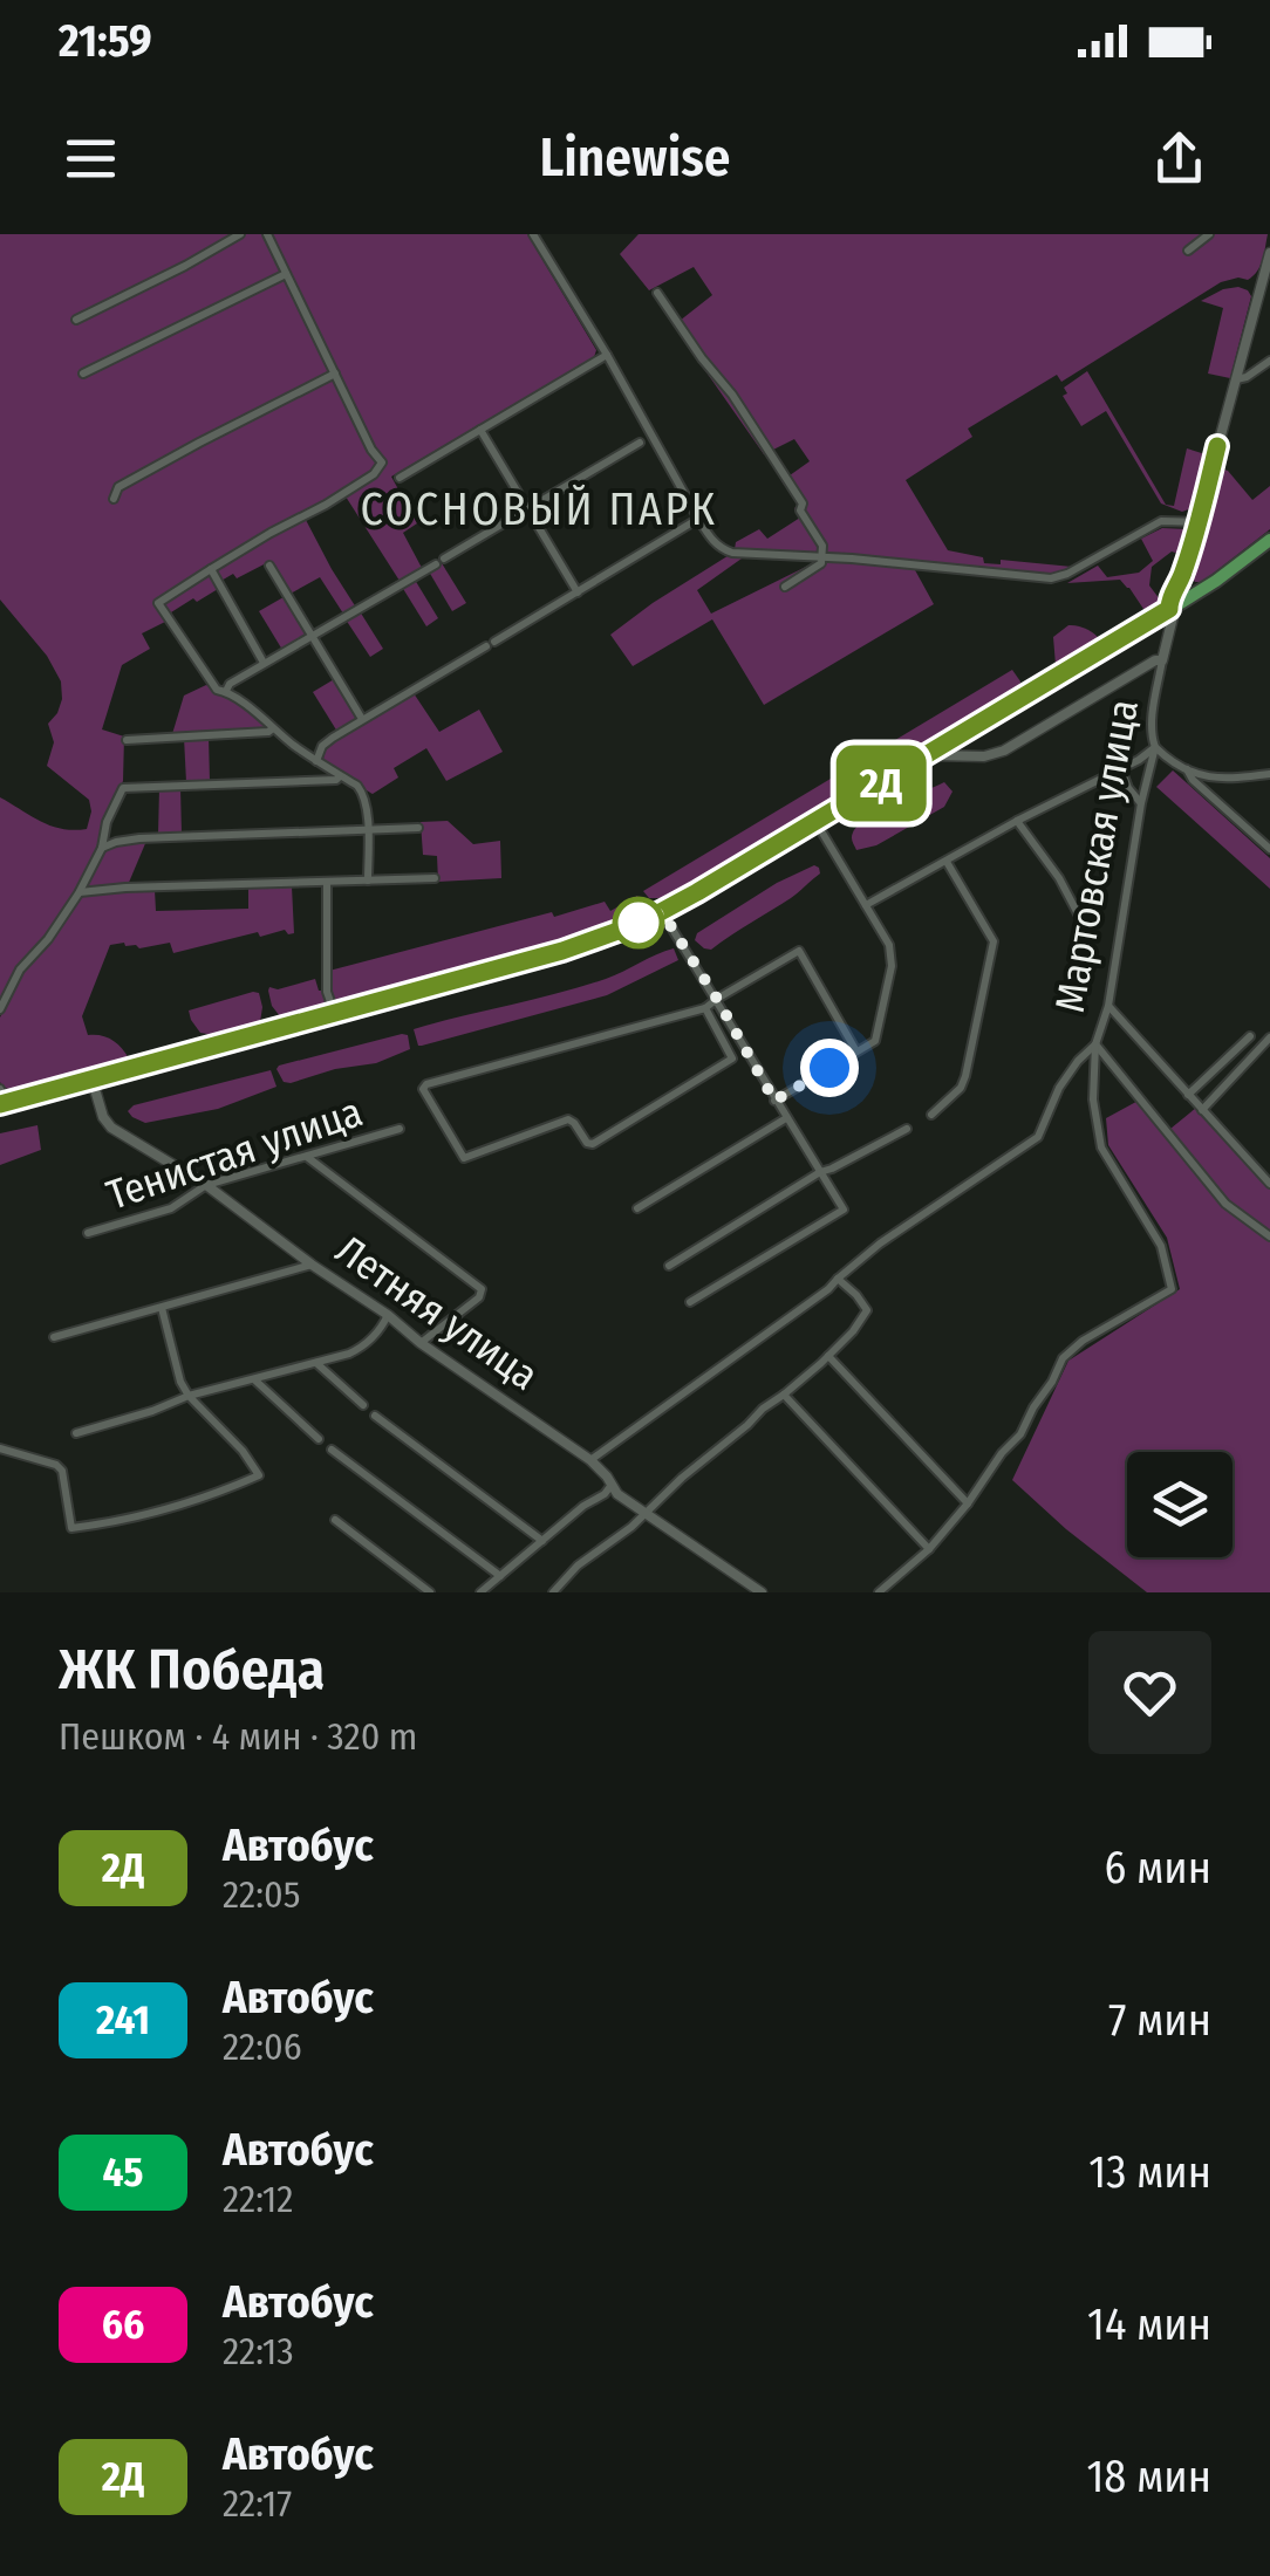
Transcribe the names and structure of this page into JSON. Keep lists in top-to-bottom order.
{
  "streets": {
    "street": ["Мартовская улица", "Тенистая улица", "Летняя улица"]
  },
  "crossings": [
    ["Тенистая улица", "Летняя улица"]
  ],
  "districts": ["СОСНОВЫЙ ПАРК"],
  "lines": ["bus line 2Д"],
  "page": {
    "status": "21:59",
    "header": "Linewise",
    "on_map": "2Д",
    "heading": ["ЖК Победа", "Пешком · 4 мин · 320 m"],
    "list": [
      {
        "mark": "2Д",
        "name": "Автобус",
        "note": "22:05",
        "value": "6 мин"
      },
      {
        "mark": "241",
        "name": "Автобус",
        "note": "22:06",
        "value": "7 мин"
      },
      {
        "mark": "45",
        "name": "Автобус",
        "note": "22:12",
        "value": "13 мин"
      },
      {
        "mark": "66",
        "name": "Автобус",
        "note": "22:13",
        "value": "14 мин"
      },
      {
        "mark": "2Д",
        "name": "Автобус",
        "note": "22:17",
        "value": "18 мин"
      }
    ]
  }
}
